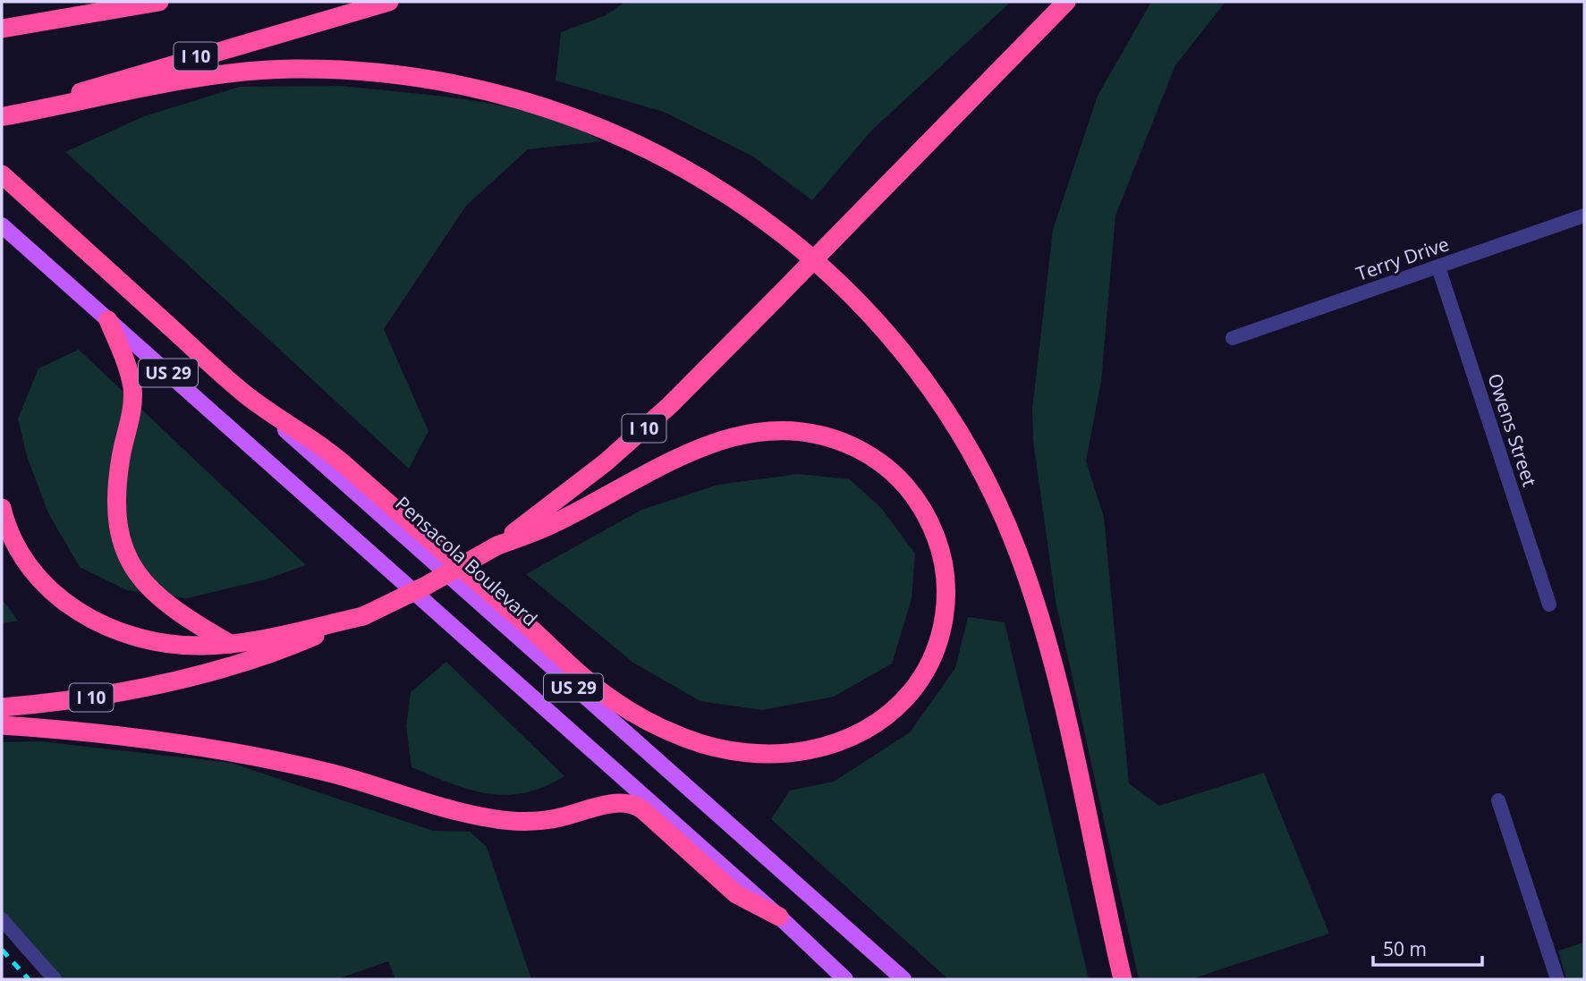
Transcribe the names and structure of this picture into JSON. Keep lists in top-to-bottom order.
{
  "streets": {
    "highway": ["I 10", "US 29", "Pensacola Boulevard"],
    "street": ["Terry Drive", "Owens Street"]
  },
  "crossings": [
    ["Terry Drive", "Owens Street"]
  ],
  "scale_bar": "50 m"
}
